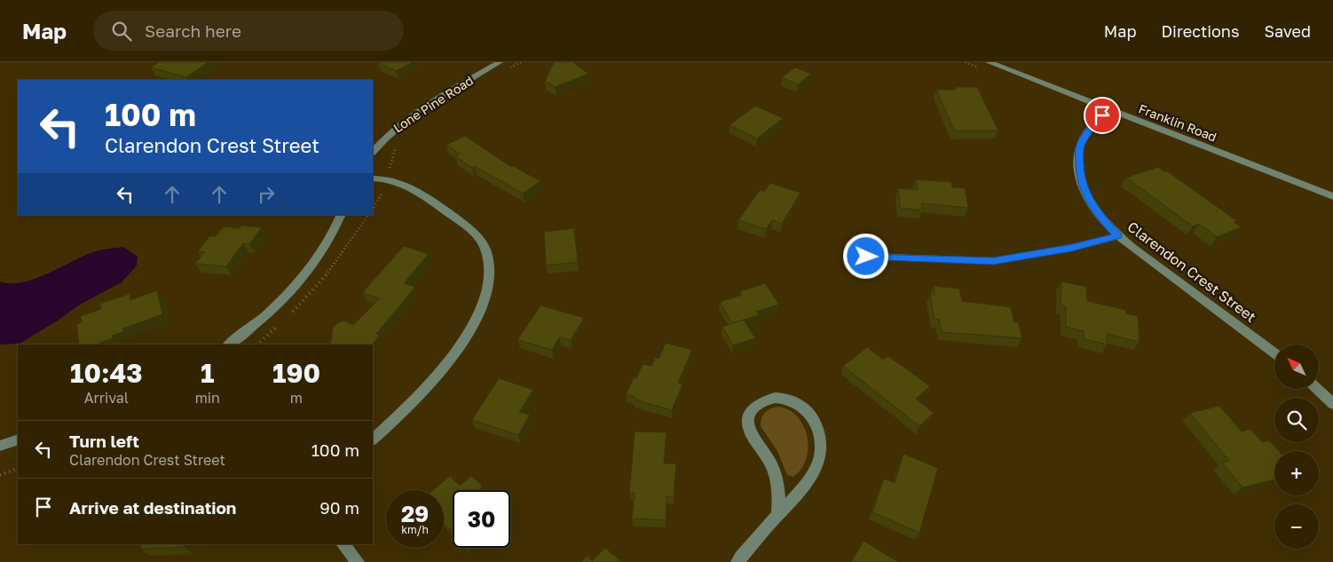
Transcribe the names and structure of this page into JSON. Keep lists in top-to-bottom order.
{
  "streets": {
    "street": ["Lone Pine Road", "Franklin Road", "Clarendon Crest Street"]
  },
  "crossings": [
    ["Franklin Road", "Clarendon Crest Street"]
  ],
  "north": "top left",
  "page": {
    "header": "Map",
    "search": "Search here",
    "nav": ["Map", "Directions", "Saved"],
    "turn": ["100 m", "Clarendon Crest Street"],
    "map_buttons": ["+", "−"],
    "eta": [
      "10:43",
      "Arrival",
      "1",
      "min",
      "190",
      "m"
    ],
    "list": [
      {
        "name": "Turn left",
        "note": "Clarendon Crest Street",
        "value": "100 m"
      },
      {
        "name": "Arrive at destination",
        "value": "90 m"
      }
    ],
    "speed": "29 km/h",
    "limit": "30"
  }
}
